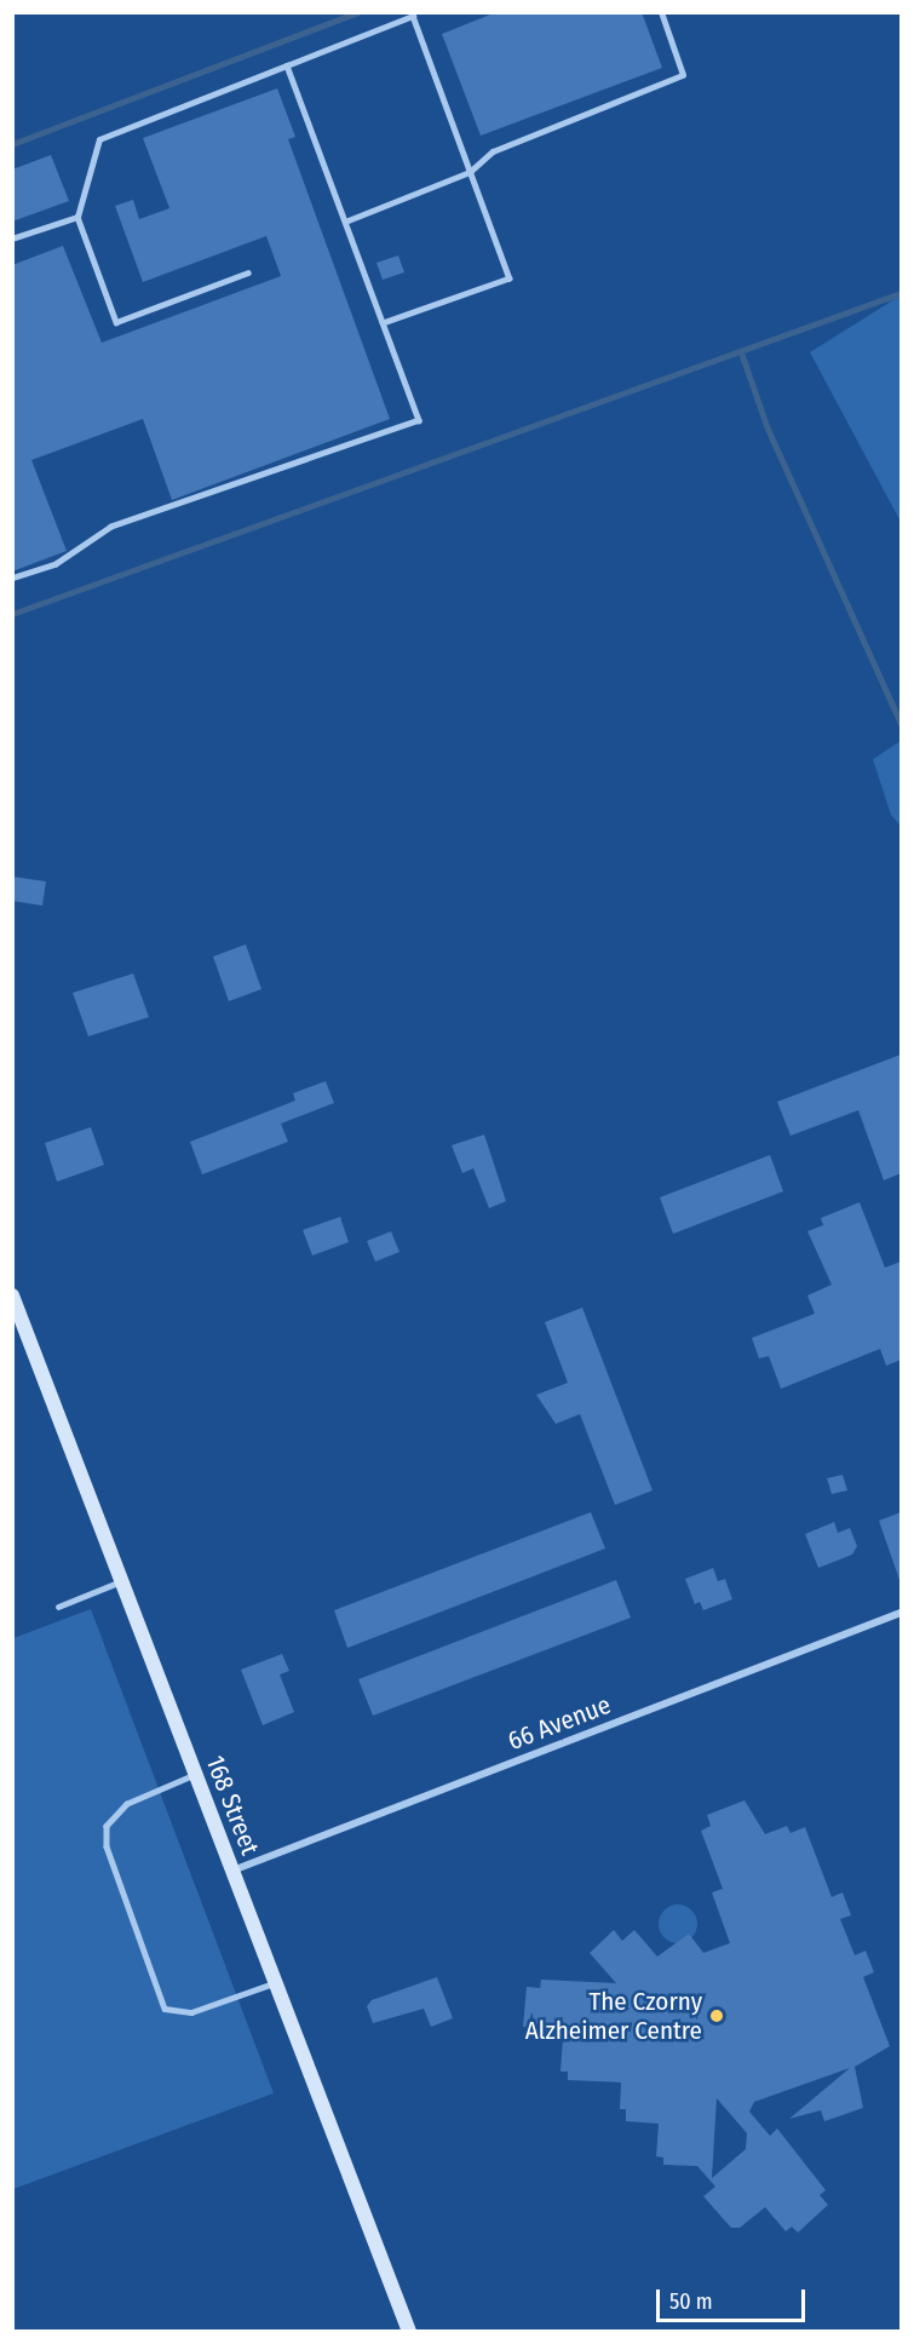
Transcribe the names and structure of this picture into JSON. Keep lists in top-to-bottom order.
{
  "streets": {
    "main road": ["168 Street"],
    "street": ["66 Avenue"]
  },
  "crossings": [
    ["66 Avenue", "168 Street"]
  ],
  "places": ["The Czorny Alzheimer Centre"],
  "scale_bar": "50 m"
}
